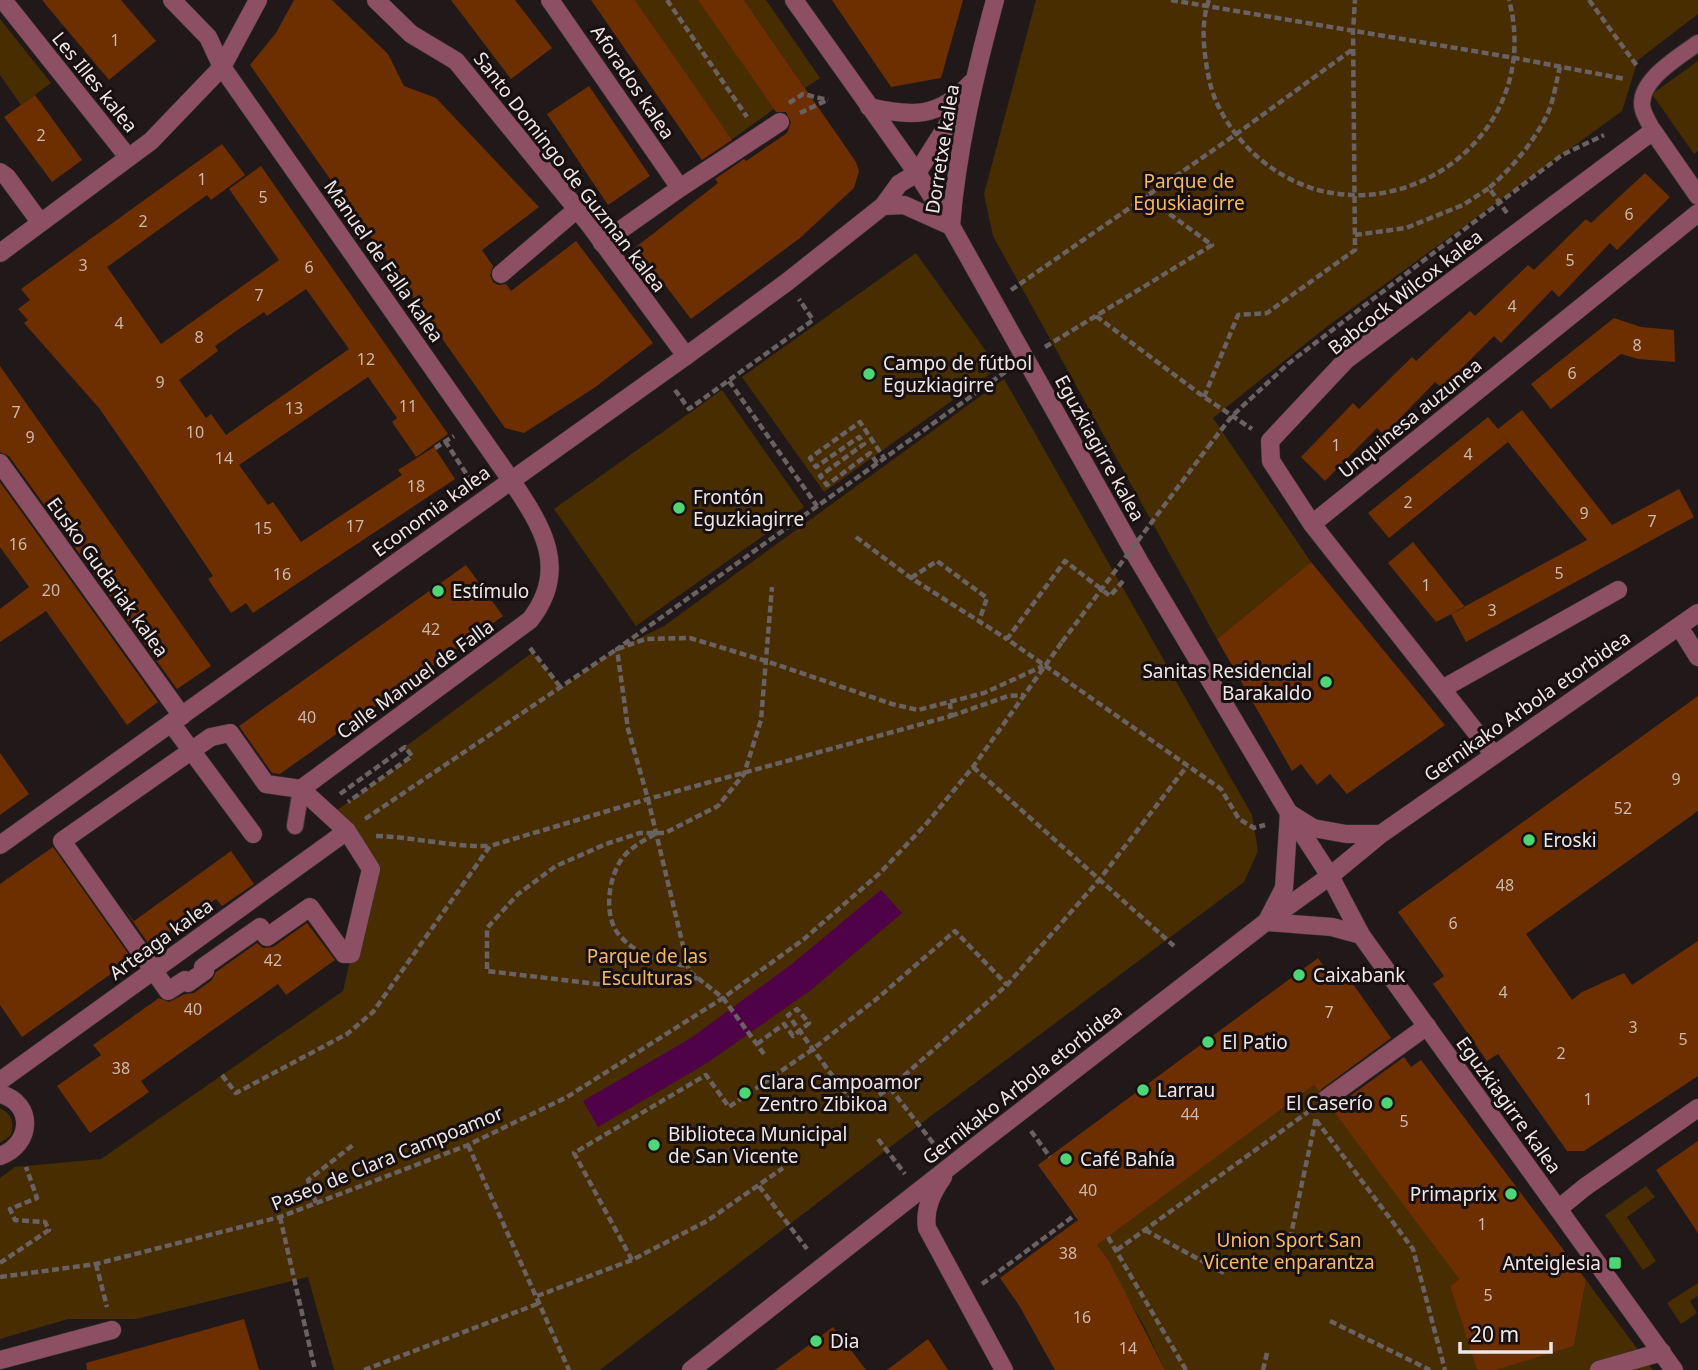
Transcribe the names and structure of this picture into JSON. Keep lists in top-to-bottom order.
{
  "streets": {
    "street": [
      "Les Illes kalea",
      "Aforados kalea",
      "Dorretxe kalea",
      "Santo Domingo de Guzman kalea",
      "Manuel de Falla kalea",
      "Babcock Wilcox kalea",
      "Unquinesa auzunea",
      "Eguzkiagirre kalea",
      "Economia kalea",
      "Eusko Gudariak kalea",
      "Calle Manuel de Falla",
      "Gernikako Arbola etorbidea",
      "Arteaga kalea"
    ],
    "path": ["Paseo de Clara Campoamor"]
  },
  "crossings": [
    ["Dorretxe kalea", "Eguzkiagirre kalea"],
    ["Dorretxe kalea", "Economia kalea"],
    ["Santo Domingo de Guzman kalea", "Economia kalea"],
    ["Manuel de Falla kalea", "Economia kalea"],
    ["Manuel de Falla kalea", "Calle Manuel de Falla"],
    ["Eguzkiagirre kalea", "Economia kalea"],
    ["Eguzkiagirre kalea", "Gernikako Arbola etorbidea"],
    ["Economia kalea", "Eusko Gudariak kalea"],
    ["Economia kalea", "Calle Manuel de Falla"]
  ],
  "parks": ["Parque de Eguskiagirre", "Parque de las Esculturas", "Union Sport San Vicente enparantza"],
  "places": {
    "other": [
      "Campo de fútbol Eguzkiagirre",
      "Frontón Eguzkiagirre",
      "Estímulo",
      "Sanitas Residencial Barakaldo",
      "Eroski",
      "Caixabank",
      "El Patio",
      "Larrau",
      "Clara Campoamor Zentro Zibikoa",
      "El Caserío",
      "Biblioteca Municipal de San Vicente",
      "Café Bahía",
      "Primaprix",
      "Dia"
    ],
    "transit": ["Anteiglesia"]
  },
  "house_numbers": [
    "1",
    "2",
    "1",
    "5",
    "6",
    "2",
    "5",
    "3",
    "6",
    "7",
    "4",
    "4",
    "8",
    "8",
    "12",
    "6",
    "9",
    "11",
    "13",
    "7",
    "10",
    "9",
    "1",
    "4",
    "14",
    "18",
    "2",
    "9",
    "7",
    "17",
    "15",
    "16",
    "5",
    "16",
    "1",
    "20",
    "3",
    "42",
    "40",
    "9",
    "52",
    "48",
    "6",
    "42",
    "4",
    "40",
    "7",
    "3",
    "5",
    "2",
    "38",
    "1",
    "44",
    "5",
    "40",
    "1",
    "38",
    "5",
    "16",
    "14"
  ],
  "scale_bar": "20 m"
}
